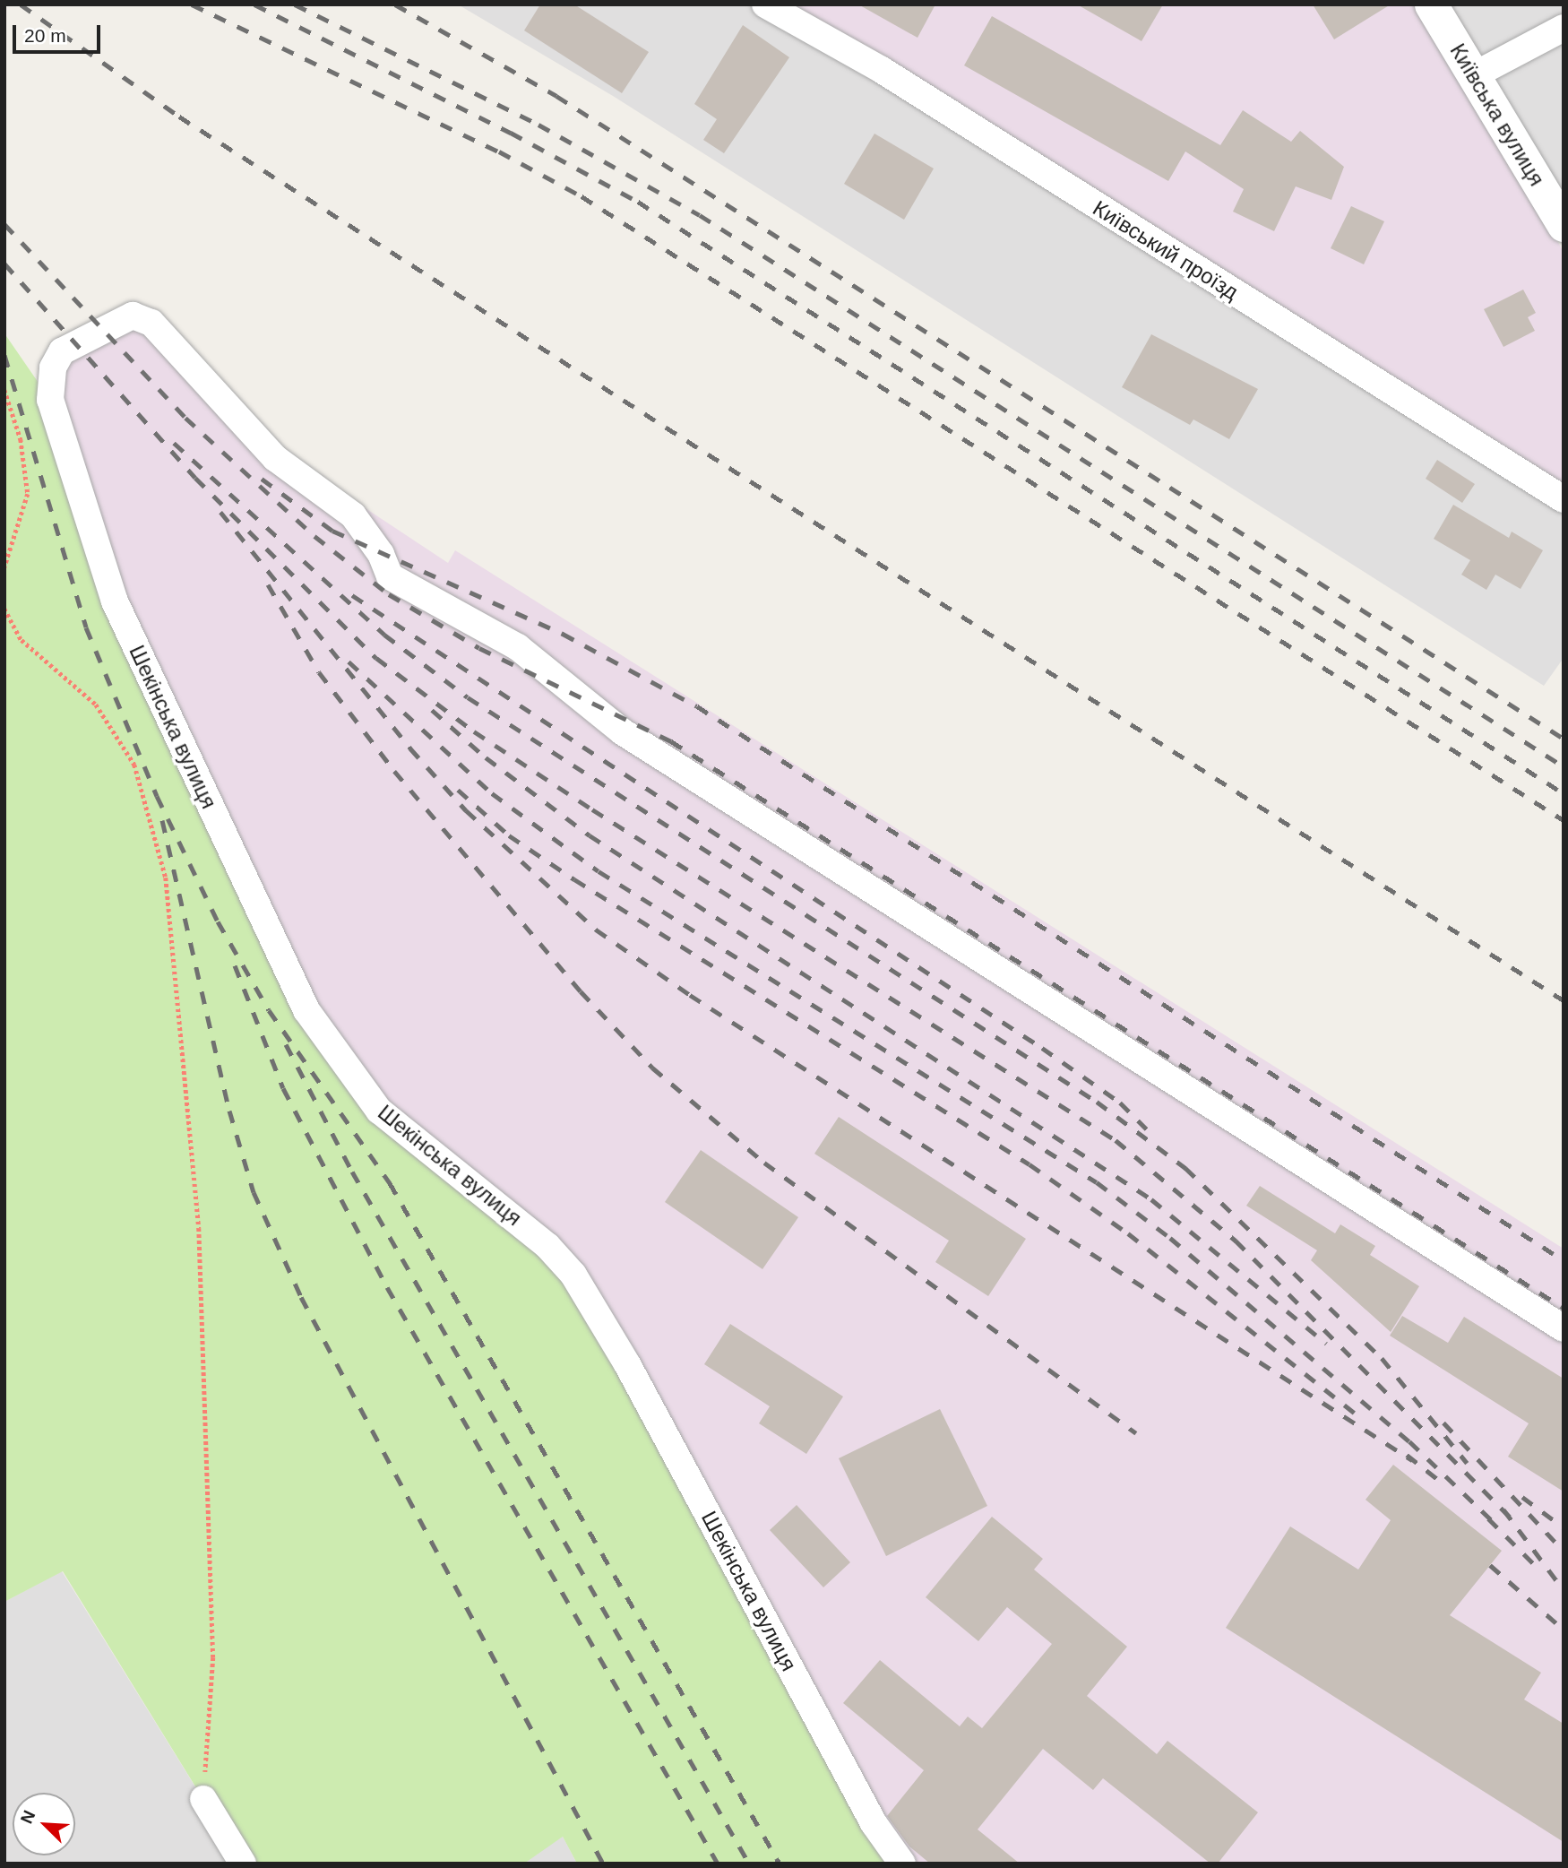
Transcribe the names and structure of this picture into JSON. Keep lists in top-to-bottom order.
{
  "streets": {
    "street": ["Київська вулиця", "Київський проїзд", "Шекінська вулиця"]
  },
  "scale_bar": "20 m",
  "north": "top left"
}
